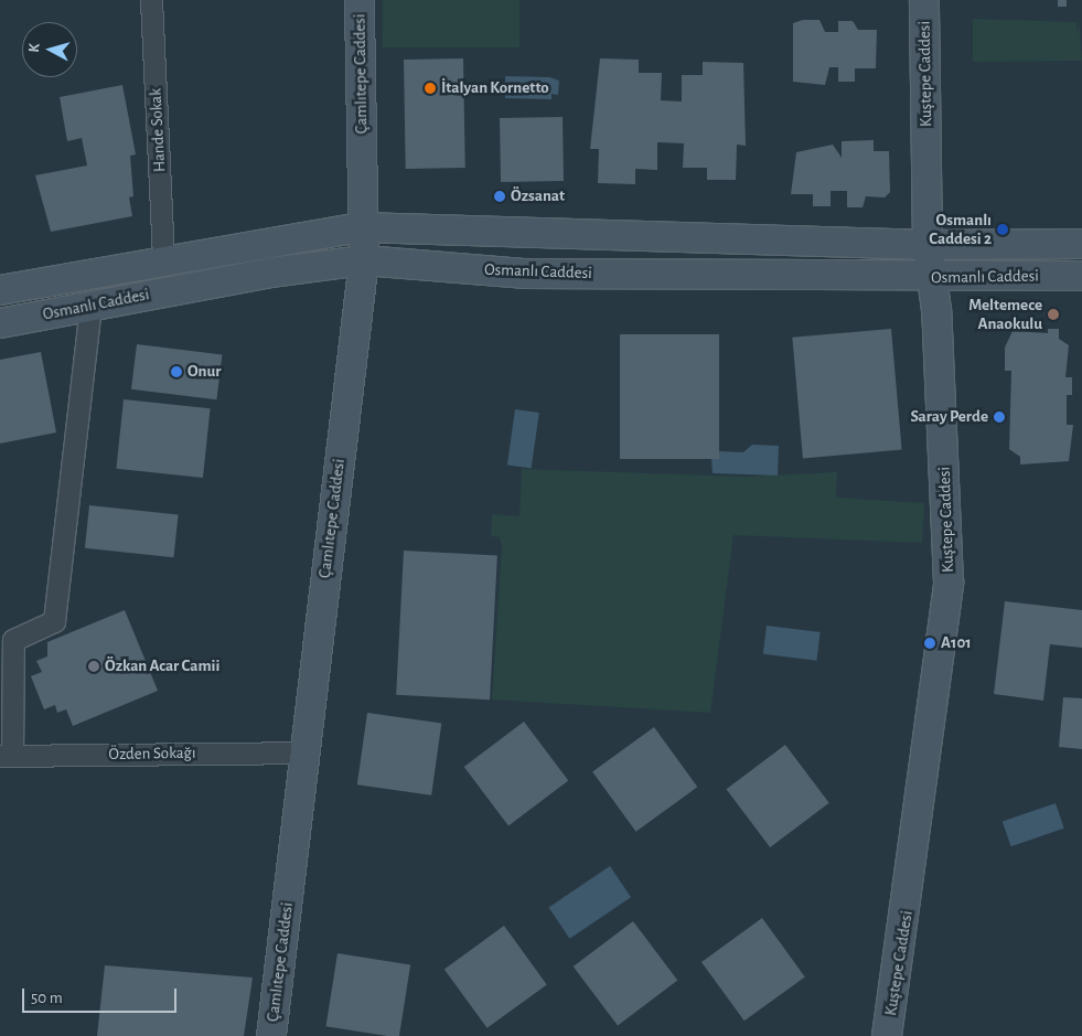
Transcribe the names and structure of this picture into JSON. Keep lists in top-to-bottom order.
{
  "streets": {
    "main road": ["Çamlıtepe Caddesi", "Kuştepe Caddesi", "Osmanlı Caddesi"],
    "street": ["Hande Sokak", "Özden Sokağı"]
  },
  "crossings": [
    ["Çamlıtepe Caddesi", "Osmanlı Caddesi"],
    ["Çamlıtepe Caddesi", "Özden Sokağı"],
    ["Kuştepe Caddesi", "Osmanlı Caddesi"],
    ["Hande Sokak", "Osmanlı Caddesi"]
  ],
  "places": [
    "İtalyan Kornetto",
    "Özsanat",
    "Osmanlı Caddesi 2",
    "Meltemece Anaokulu",
    "Onur",
    "Saray Perde",
    "A101",
    "Özkan Acar Camii"
  ],
  "scale_bar": "50 m",
  "north": "left"
}
